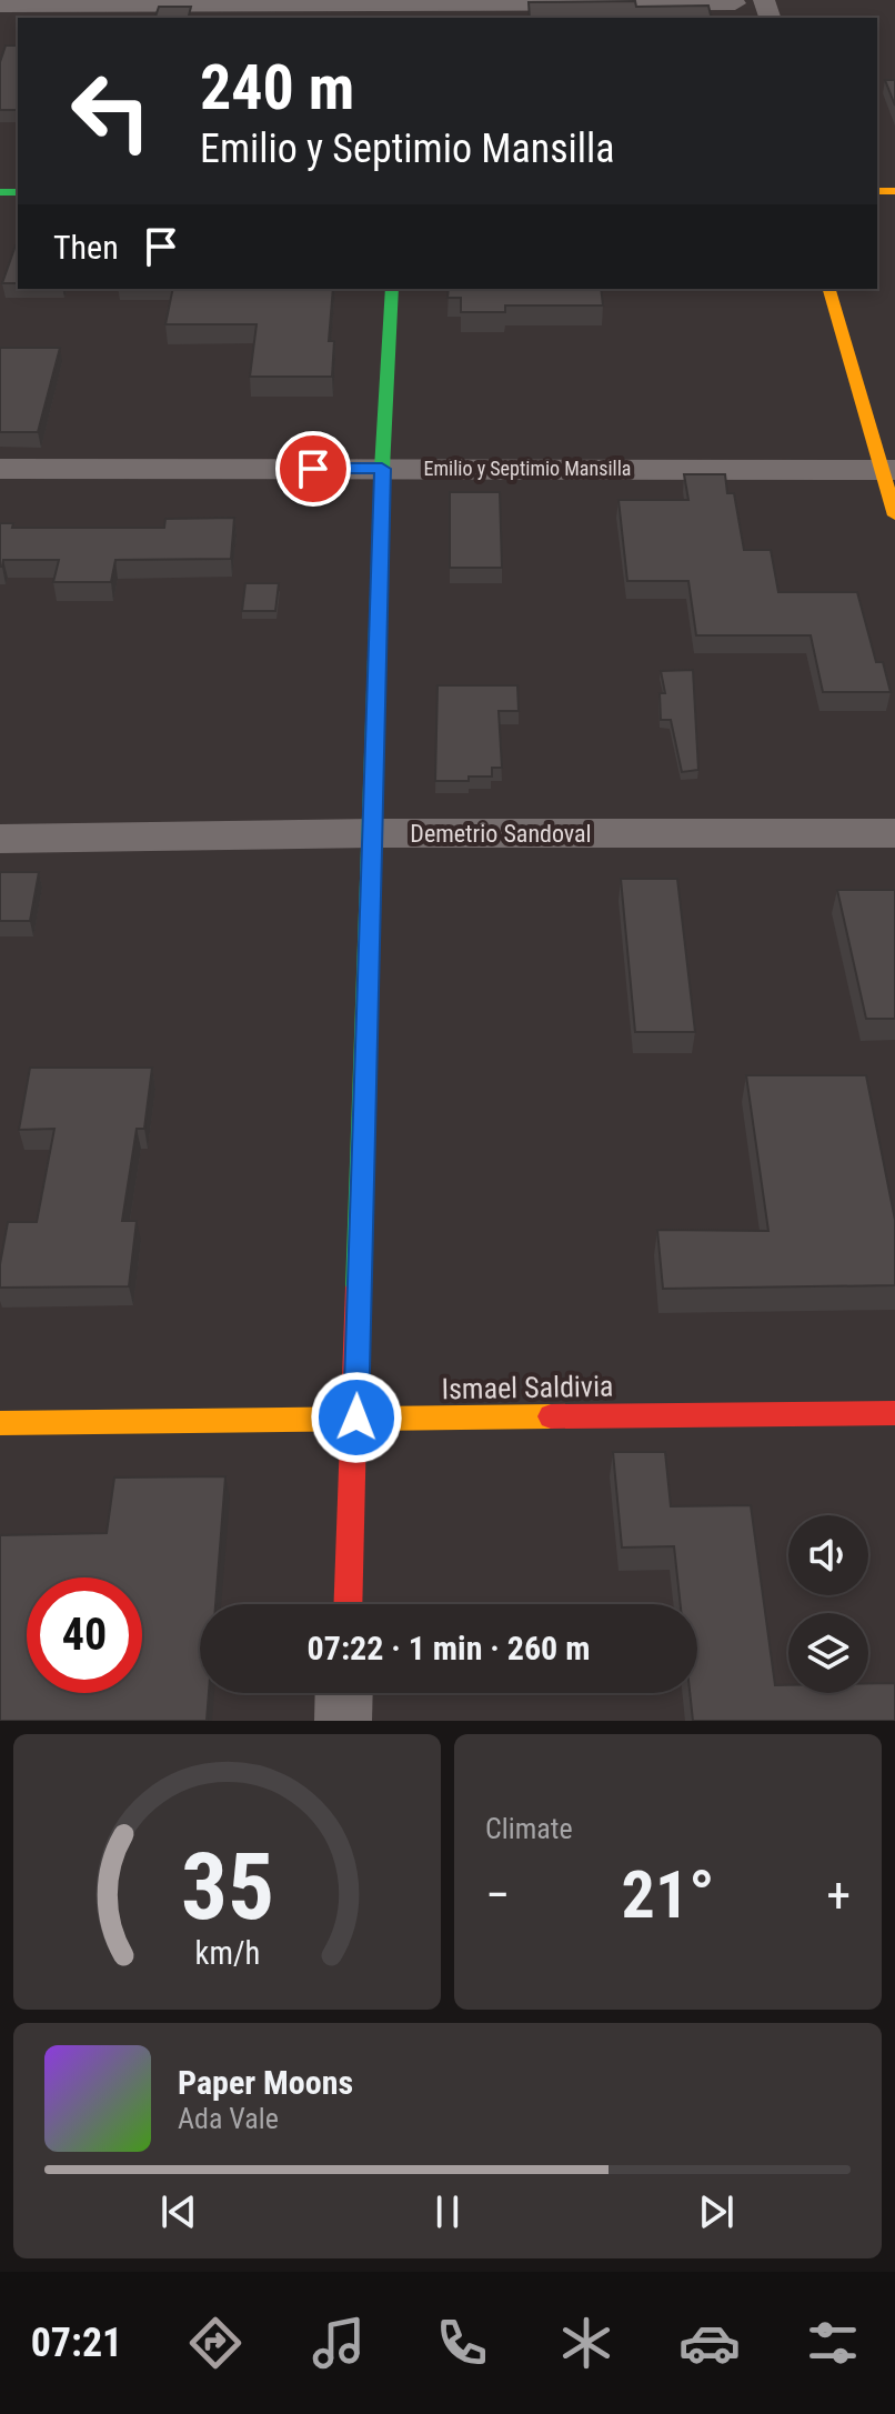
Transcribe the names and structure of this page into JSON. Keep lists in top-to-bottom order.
{
  "streets": {
    "street": ["Emilio y Septimio Mansilla", "Demetrio Sandoval", "Ismael Saldivia"]
  },
  "page": {
    "turn": ["240 m", "Emilio y Septimio Mansilla"],
    "then": "Then",
    "limit": "40",
    "trip": "07:22 · 1 min · 260 m",
    "tile": "Climate",
    "heat": ["−", "21°", "+"],
    "song": ["Paper Moons", "Ada Vale"],
    "tabs": "07:21",
    "gauge": ["35", "km/h"]
  }
}
